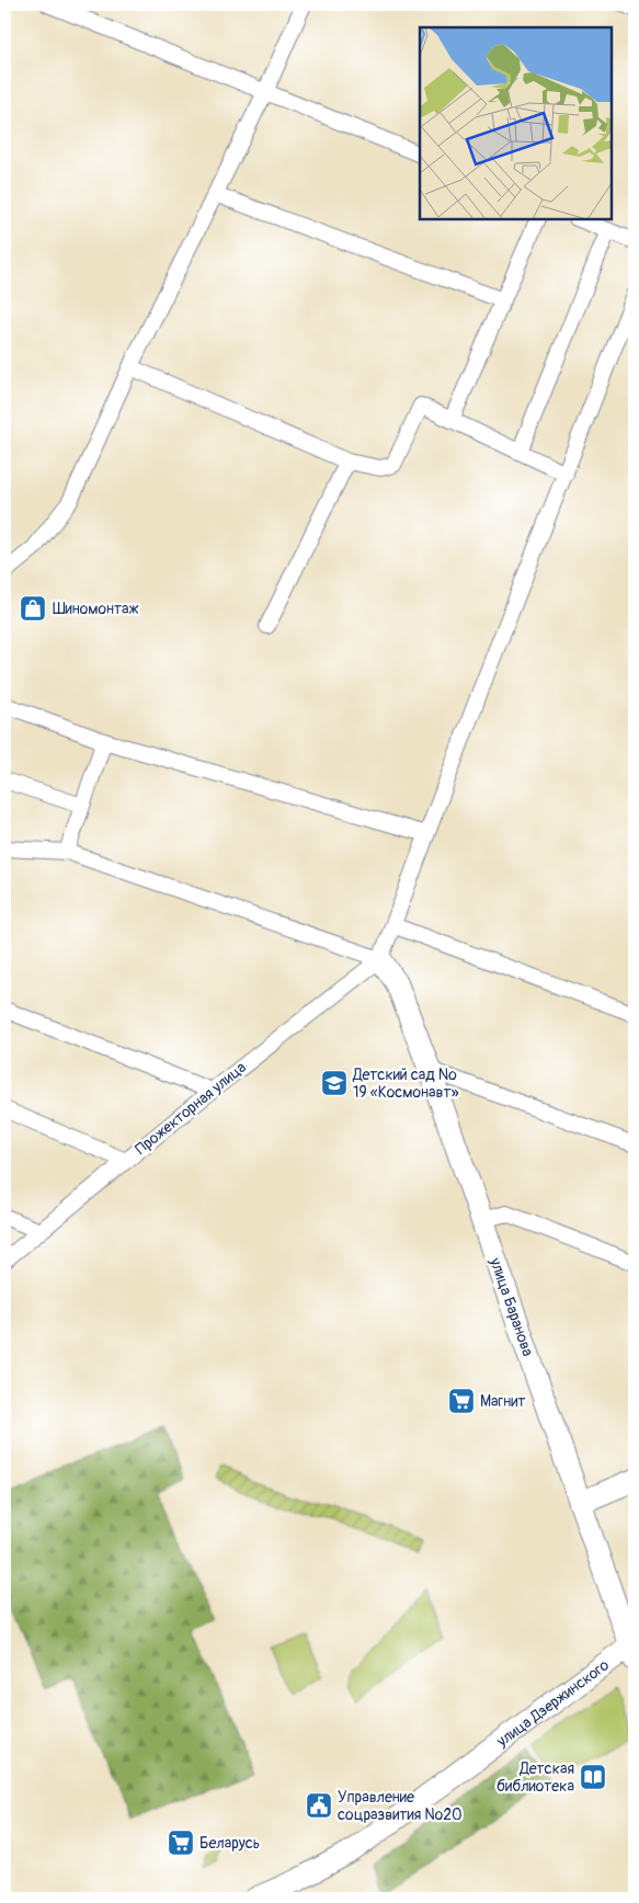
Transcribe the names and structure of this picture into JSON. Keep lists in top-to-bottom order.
{
  "streets": {
    "street": ["Прожекторная улица", "улица Баранова", "улица Дзержинского"]
  },
  "crossings": [
    ["Прожекторная улица", "улица Баранова"],
    ["улица Баранова", "улица Дзержинского"]
  ],
  "places": {
    "shop": ["Шиномонтаж"],
    "school or university": ["Детский сад № 19 «Космонавт»"],
    "supermarket": ["Магнит", "Беларусь"],
    "library": ["Детская библиотека"],
    "public building": ["Управление соцразвития №20"]
  }
}
